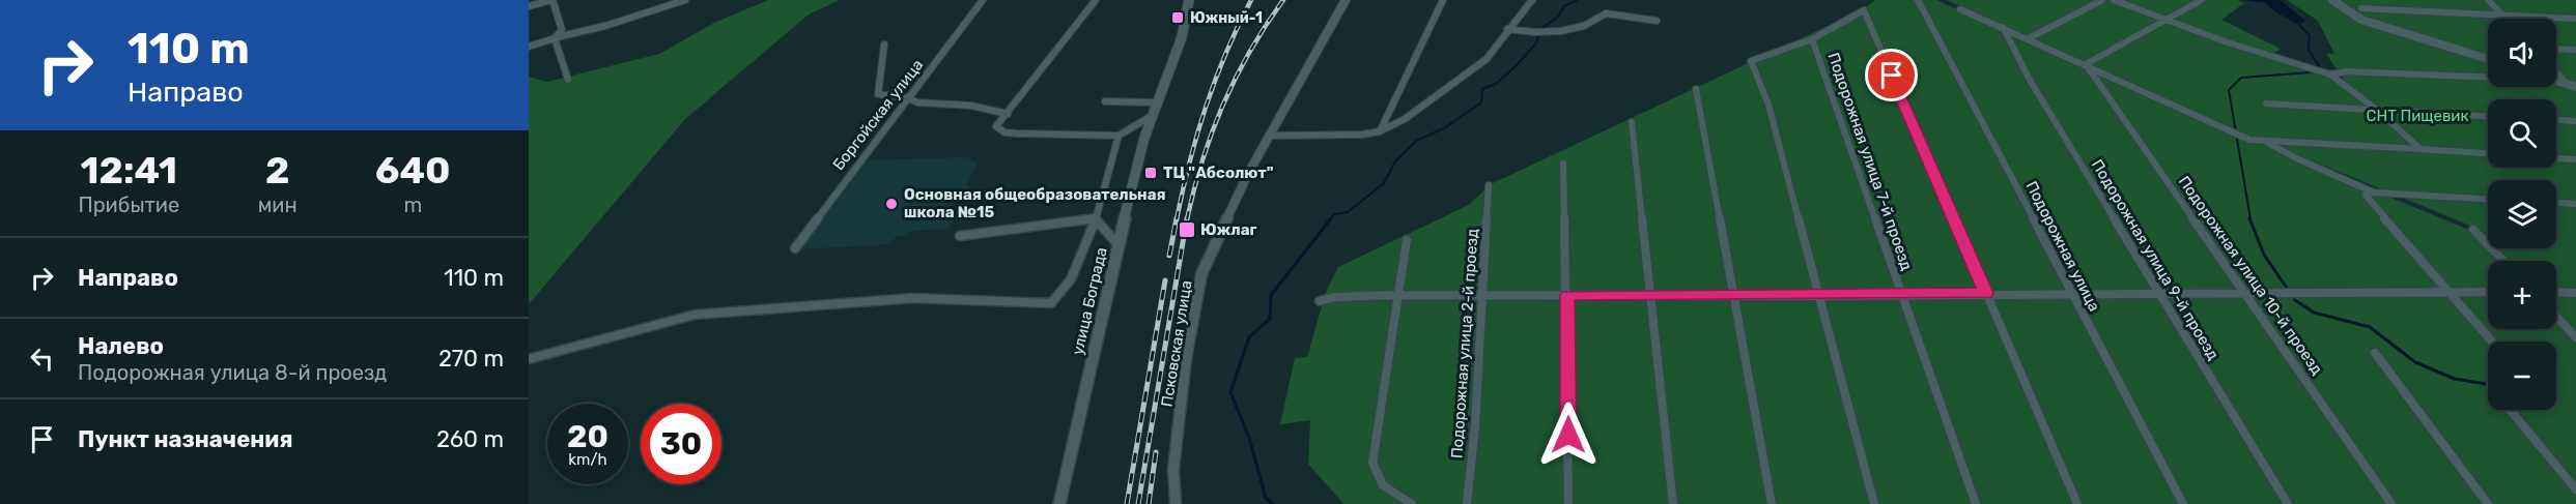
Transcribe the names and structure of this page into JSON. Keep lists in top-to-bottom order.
{
  "streets": {
    "main road": ["улица Бограда"],
    "street": [
      "Боргойская улица",
      "Подорожная улица 7-й проезд",
      "Подорожная улица",
      "Подорожная улица 9-й проезд",
      "Подорожная улица 10-й проезд",
      "Псковская улица",
      "Подорожная улица 2-й проезд"
    ]
  },
  "parks": ["СНТ Пищевик"],
  "places": {
    "transit": ["Южный-1", "ТЦ \"Абсолют\"", "Южлаг"],
    "other": ["Основная общеобразовательная школа №15"]
  },
  "page": {
    "turn": ["110 m", "Направо"],
    "map_buttons": ["+", "−"],
    "eta": [
      "12:41",
      "Прибытие",
      "2",
      "мин",
      "640",
      "m"
    ],
    "list": [
      {
        "name": "Направо",
        "value": "110 m"
      },
      {
        "name": "Налево",
        "note": "Подорожная улица 8-й проезд",
        "value": "270 m"
      },
      {
        "name": "Пункт назначения",
        "value": "260 m"
      }
    ],
    "speed": "20 km/h",
    "limit": "30"
  }
}
